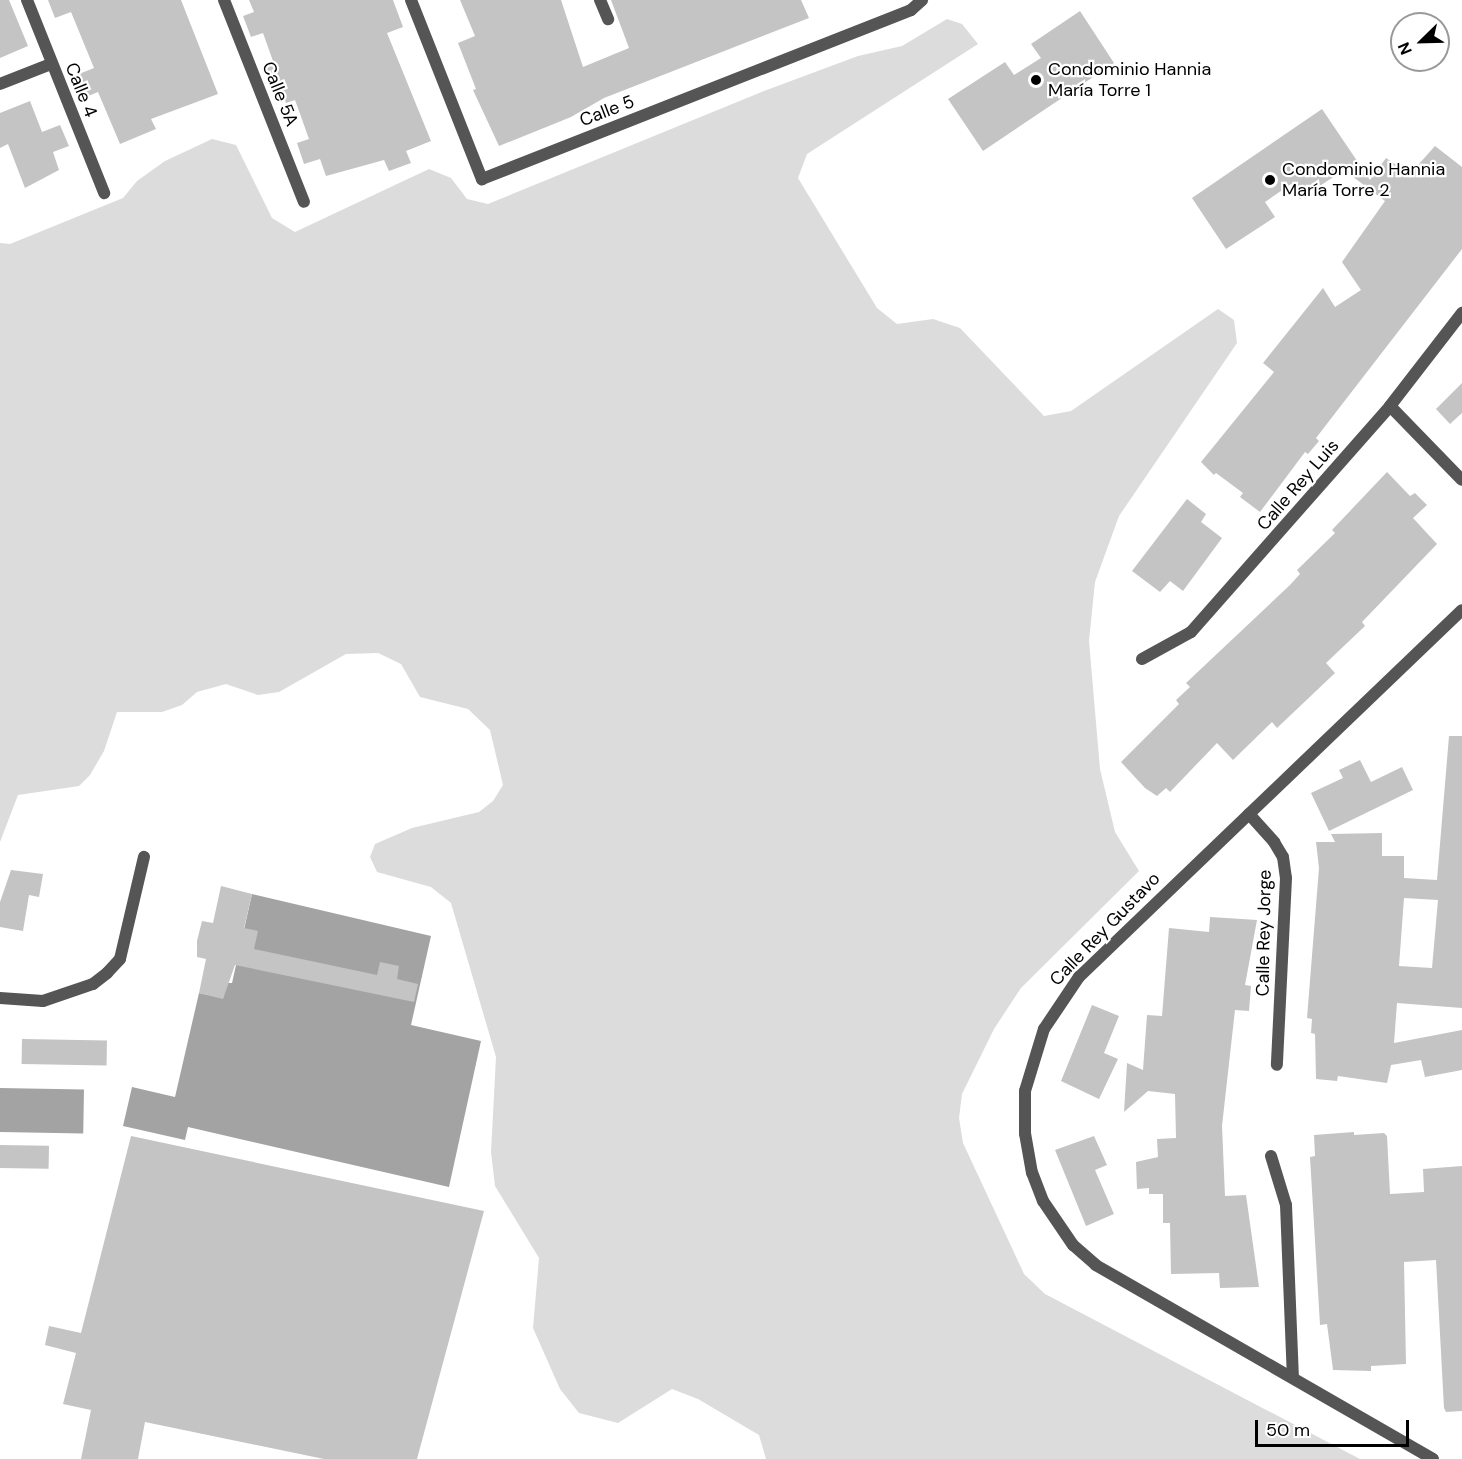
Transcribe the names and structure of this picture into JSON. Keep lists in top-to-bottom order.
{
  "streets": {
    "street": [
      "Calle 4",
      "Calle 5A",
      "Calle 5",
      "Calle Rey Luis",
      "Calle Rey Gustavo",
      "Calle Rey Jorge"
    ]
  },
  "crossings": [
    ["Calle Rey Gustavo", "Calle Rey Jorge"]
  ],
  "places": ["Condominio Hannia María Torre 1", "Condominio Hannia María Torre 2"],
  "scale_bar": "50 m",
  "north": "bottom left"
}
